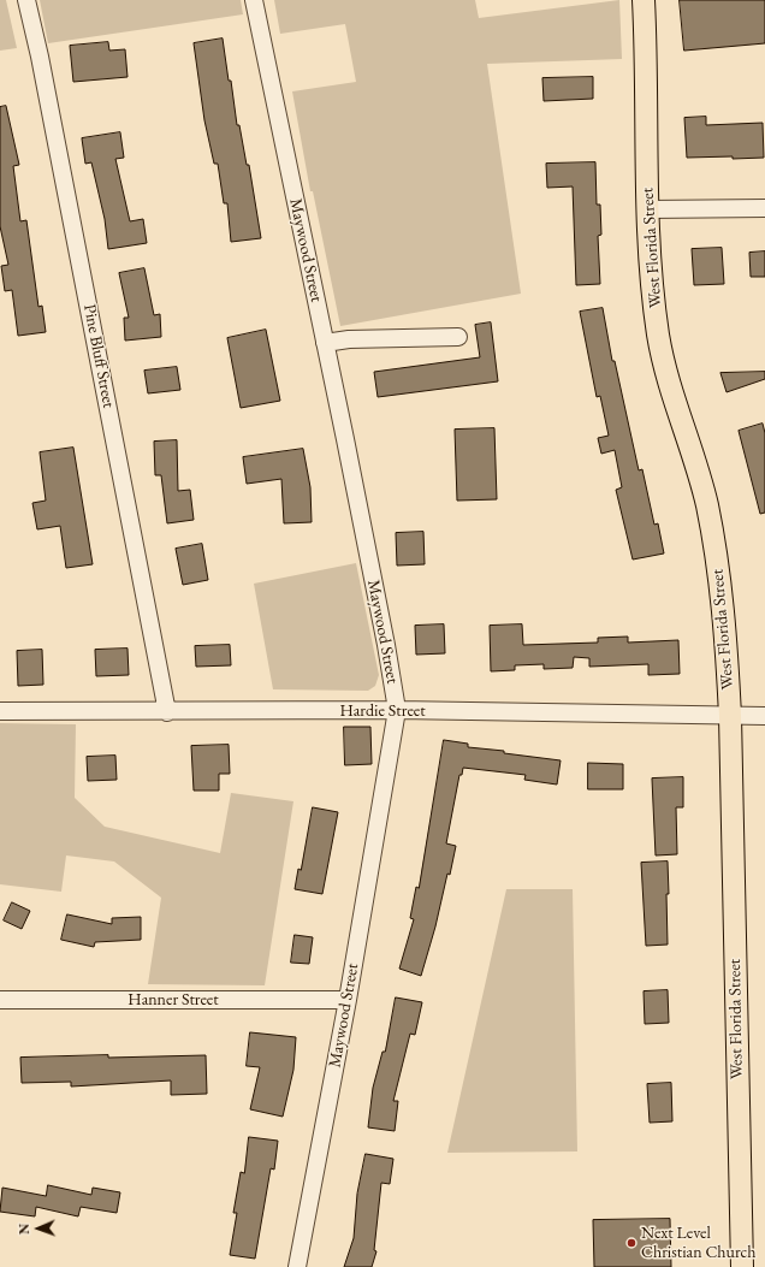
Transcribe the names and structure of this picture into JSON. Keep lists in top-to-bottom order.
{
  "streets": {
    "main road": ["West Florida Street"],
    "street": [
      "Maywood Street",
      "Pine Bluff Street",
      "Hardie Street",
      "Hanner Street"
    ]
  },
  "crossings": [
    ["West Florida Street", "Hardie Street"],
    ["Maywood Street", "Hardie Street"],
    ["Maywood Street", "Hanner Street"],
    ["Pine Bluff Street", "Hardie Street"]
  ],
  "places": ["Next Level Christian Church"],
  "north": "left"
}
